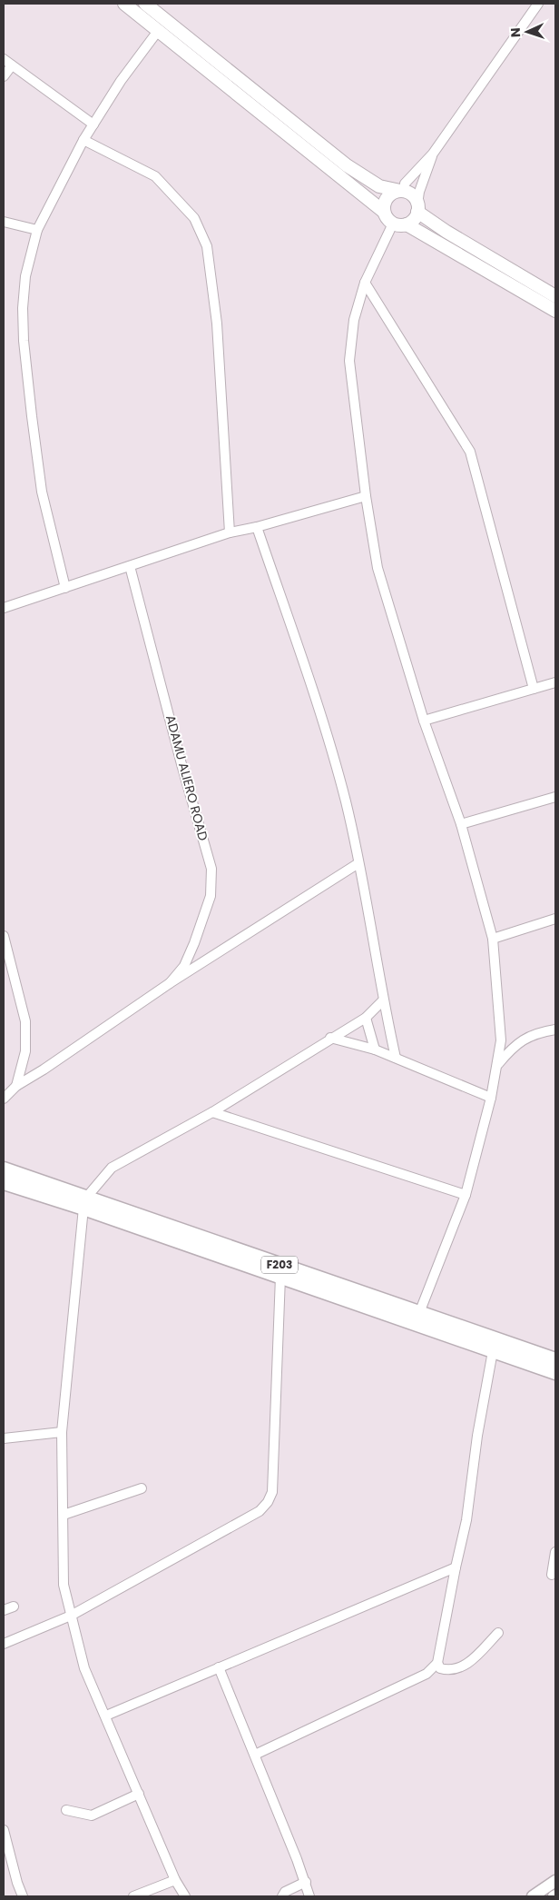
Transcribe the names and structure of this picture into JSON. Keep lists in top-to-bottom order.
{
  "streets": {
    "main road": ["F203"],
    "street": ["ADAMU ALIERO ROAD"]
  },
  "north": "left"
}
